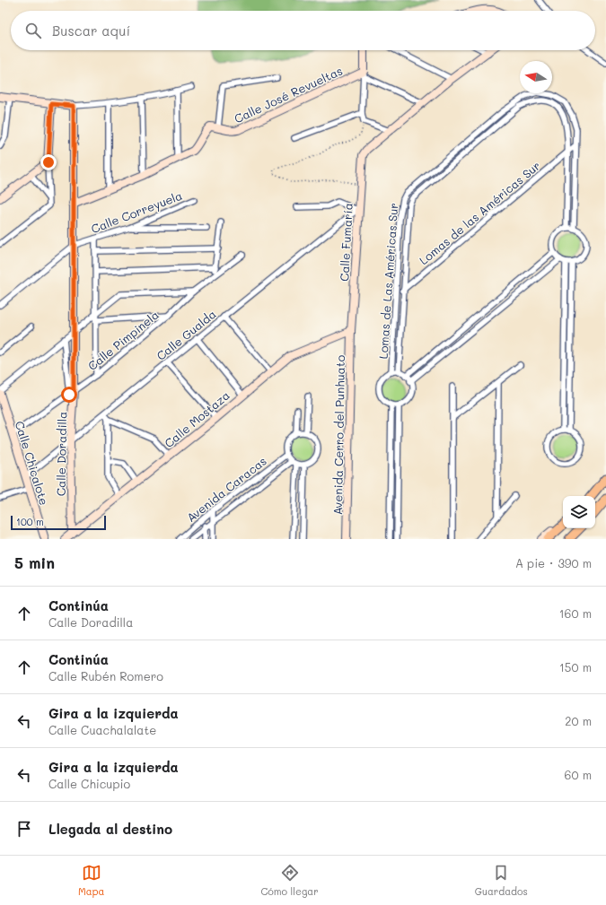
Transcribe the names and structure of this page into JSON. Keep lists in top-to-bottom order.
{
  "streets": {
    "street": [
      "Calle José Revueltas",
      "Calle Correyuela",
      "Lomas de las Américas Sur",
      "Calle Fumaría",
      "Lomas de Las Américas Sur",
      "Calle Gualda",
      "Calle Pimpinela",
      "Calle Mostaza",
      "Avenida Cerro del Punhuato",
      "Calle Doradilla",
      "Calle Chicalote",
      "Avenida Caracas"
    ]
  },
  "crossings": [
    ["Calle Correyuela", "Calle Doradilla"],
    ["Lomas de las Américas Sur", "Lomas de Las Américas Sur"],
    ["Calle Fumaría", "Calle Gualda"],
    ["Calle Fumaría", "Calle Mostaza"],
    ["Calle Fumaría", "Avenida Cerro del Punhuato"],
    ["Calle Gualda", "Calle Doradilla"],
    ["Calle Gualda", "Calle Chicalote"],
    ["Calle Pimpinela", "Calle Doradilla"],
    ["Calle Pimpinela", "Calle Chicalote"],
    ["Calle Mostaza", "Avenida Cerro del Punhuato"],
    ["Calle Mostaza", "Calle Doradilla"]
  ],
  "scale_bar": "100 m",
  "north": "left",
  "page": {
    "search": "Buscar aquí",
    "scale": "100 m",
    "heading": ["5 min", "A pie · 390 m"],
    "list": [
      ["Continúa", "Calle Doradilla", "160 m"],
      ["Continúa", "Calle Rubén Romero", "150 m"],
      ["Gira a la izquierda", "Calle Cuachalalate", "20 m"],
      ["Gira a la izquierda", "Calle Chicupio", "60 m"],
      "Llegada al destino"
    ],
    "nav": ["Mapa", "Cómo llegar", "Guardados"]
  }
}
